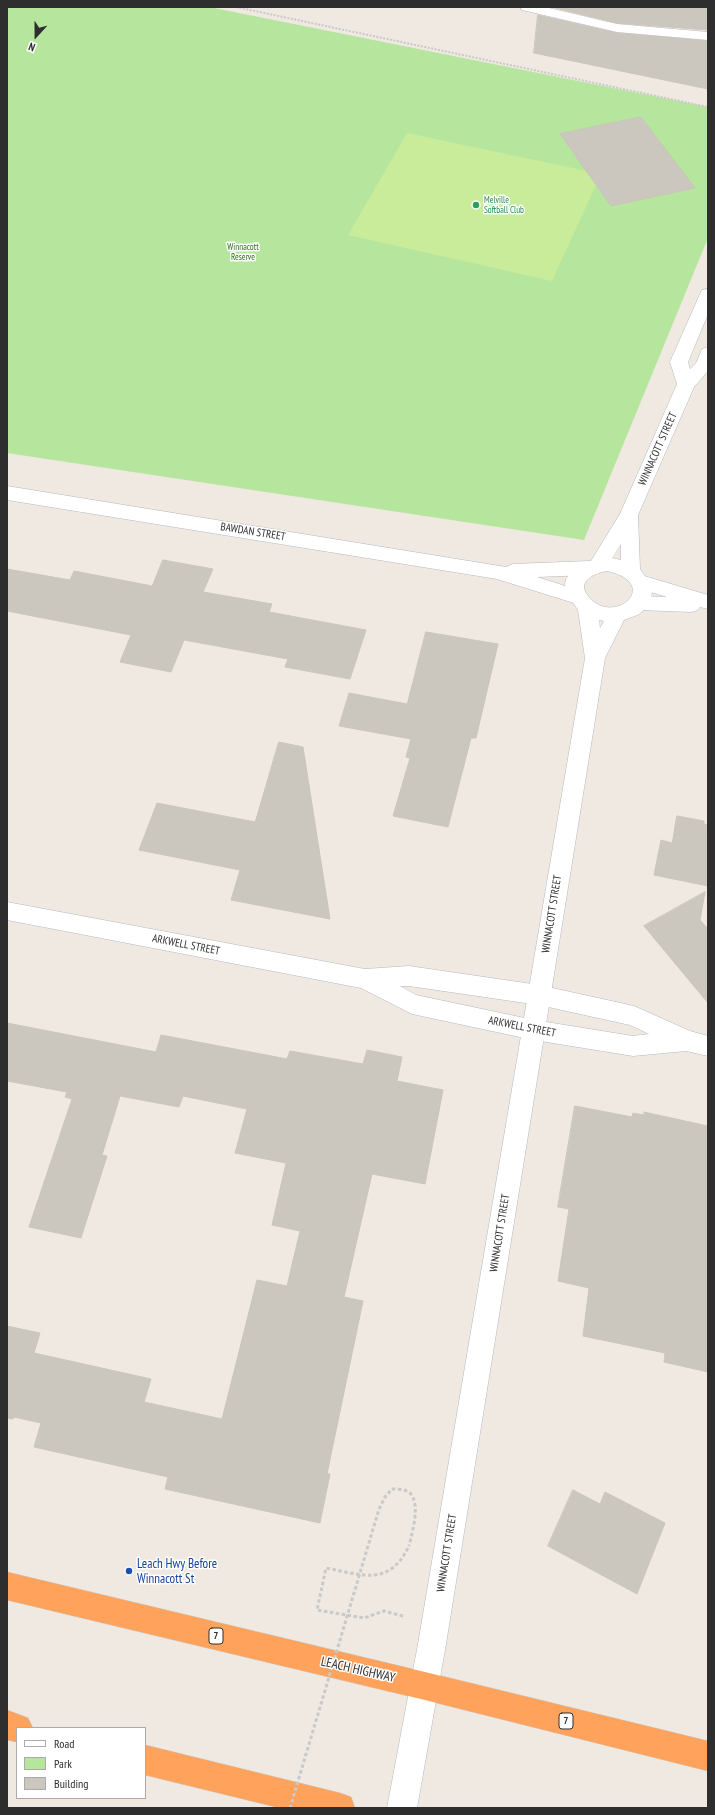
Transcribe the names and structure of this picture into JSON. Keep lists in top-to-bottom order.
{
  "streets": {
    "highway": ["7", "LEACH HIGHWAY"],
    "street": ["WINNACOTT STREET", "BAWDAN STREET", "ARKWELL STREET"]
  },
  "crossings": [
    ["WINNACOTT STREET", "BAWDAN STREET"],
    ["WINNACOTT STREET", "ARKWELL STREET"],
    ["WINNACOTT STREET", "LEACH HIGHWAY"]
  ],
  "parks": ["Winnacott Reserve"],
  "places": ["Melville Softball Club", "Leach Hwy Before Winnacott St"],
  "legend": ["Road", "Park", "Building"],
  "north": "bottom"
}
